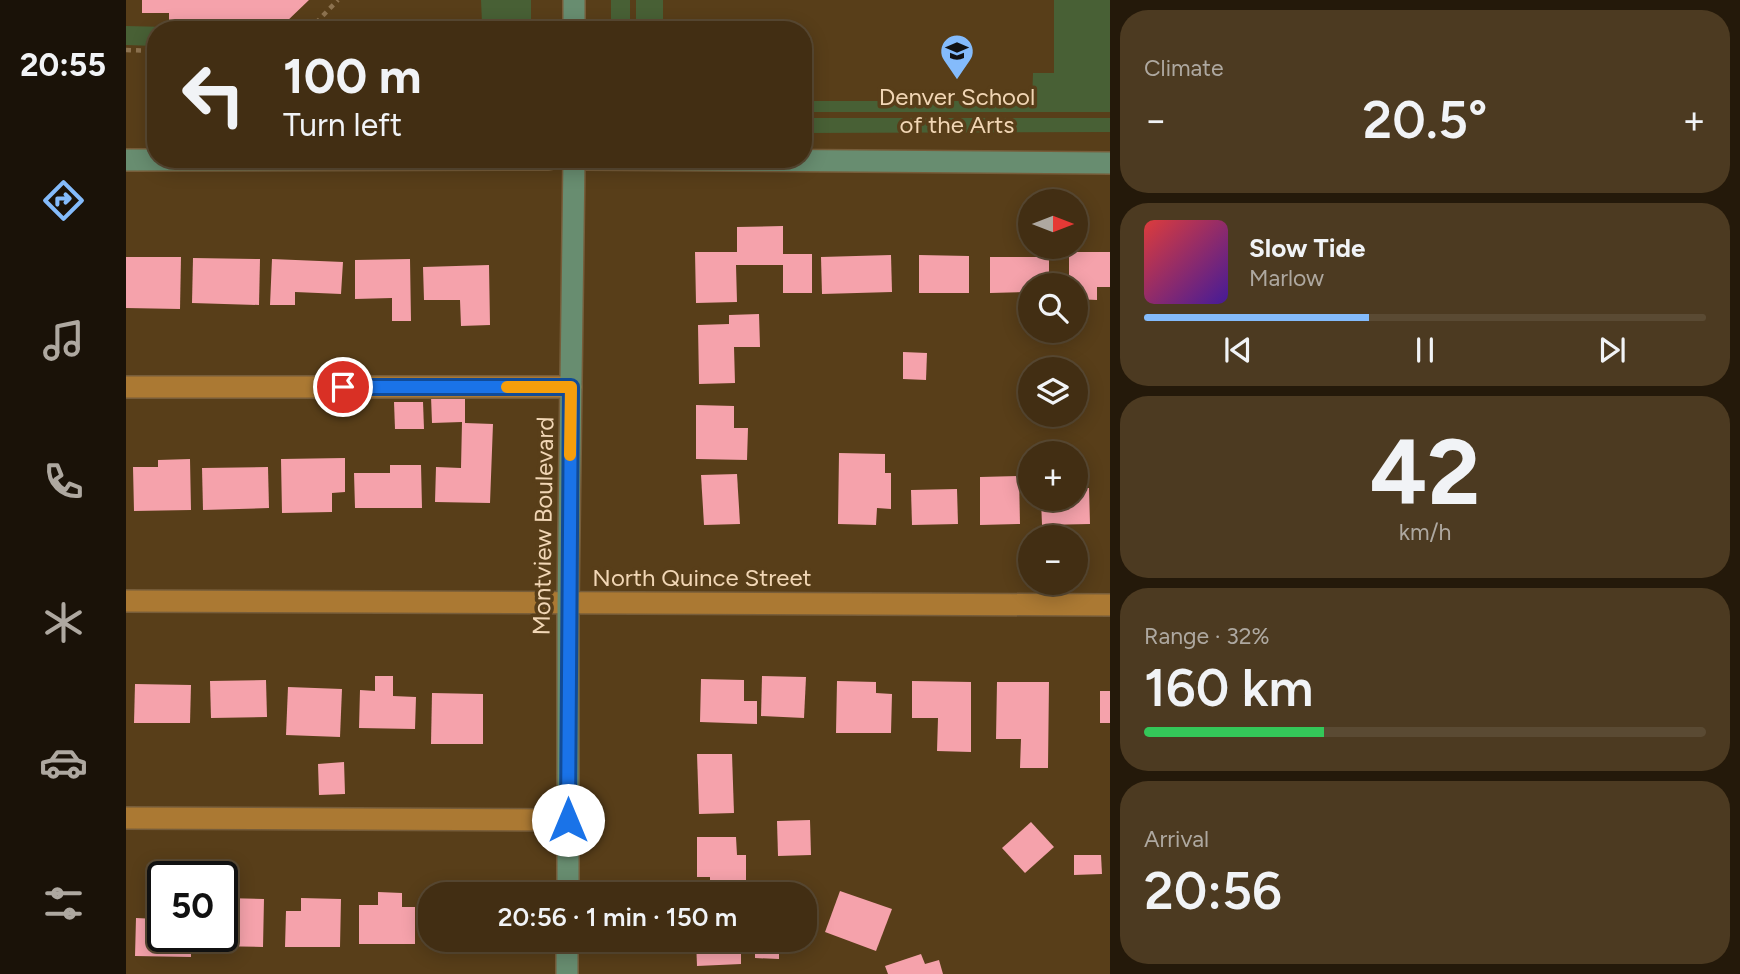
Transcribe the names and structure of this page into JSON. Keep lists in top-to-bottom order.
{
  "streets": {
    "main road": ["Montview Boulevard"],
    "street": ["North Quince Street"]
  },
  "crossings": [
    ["Montview Boulevard", "North Quince Street"]
  ],
  "places": {
    "school or university": ["Denver School of the Arts"]
  },
  "north": "right",
  "page": {
    "tabs": "20:55",
    "tile": [
      "Climate",
      ["42", "km/h"],
      ["Range · 32%", "160 km"],
      ["Arrival", "20:56"]
    ],
    "turn": ["100 m", "Turn left"],
    "heat": ["−", "20.5°", "+"],
    "map_buttons": ["+", "−"],
    "song": ["Slow Tide", "Marlow"],
    "limit": "50",
    "trip": "20:56 · 1 min · 150 m"
  }
}
